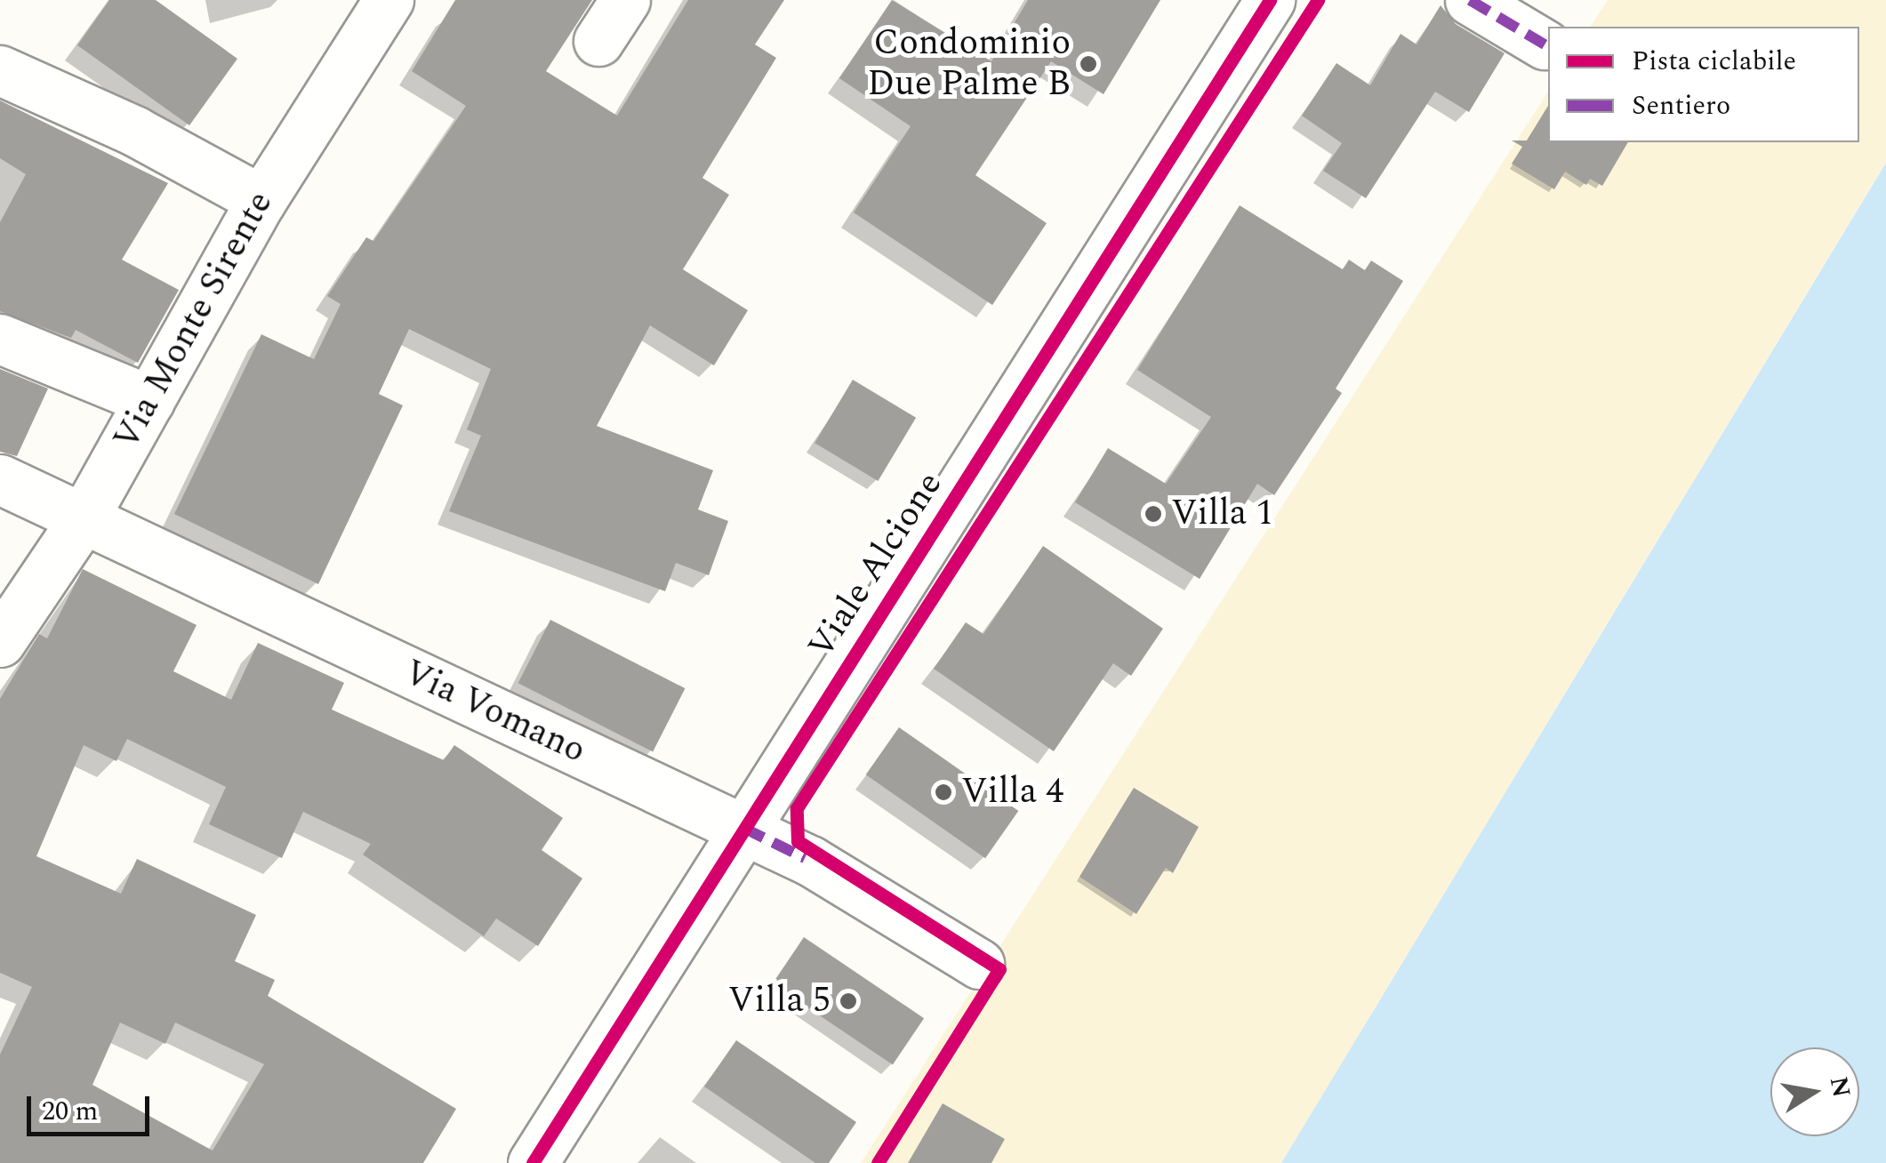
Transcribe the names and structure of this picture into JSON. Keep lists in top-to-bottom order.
{
  "streets": {
    "street": ["Via Monte Sirente", "Viale Alcione", "Via Vomano"]
  },
  "crossings": [
    ["Via Monte Sirente", "Via Vomano"],
    ["Viale Alcione", "Via Vomano"]
  ],
  "places": [
    "Condominio Due Palme B",
    "Villa 1",
    "Villa 4",
    "Villa 5"
  ],
  "legend": ["Pista ciclabile", "Sentiero"],
  "scale_bar": "20 m",
  "north": "right"
}
